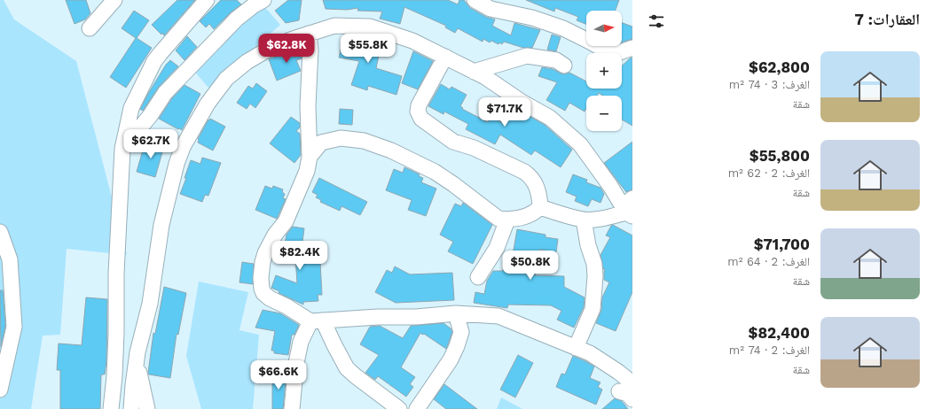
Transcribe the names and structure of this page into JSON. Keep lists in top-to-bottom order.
{
  "north": "right",
  "page": {
    "heading": "العقارات: 7",
    "map_buttons": ["+", "−"],
    "price": [
      "$62.8K",
      "$55.8K",
      "$71.7K",
      "$62.7K",
      "$82.4K",
      "$50.8K",
      "$66.6K"
    ],
    "list": [
      {
        "name": "$62,800",
        "note": "الغرف: 3 · 74 m² · شقة"
      },
      {
        "name": "$55,800",
        "note": "الغرف: 2 · 62 m² · شقة"
      },
      {
        "name": "$71,700",
        "note": "الغرف: 2 · 64 m² · شقة"
      },
      {
        "name": "$82,400",
        "note": "الغرف: 2 · 74 m² · شقة"
      }
    ]
  }
}
